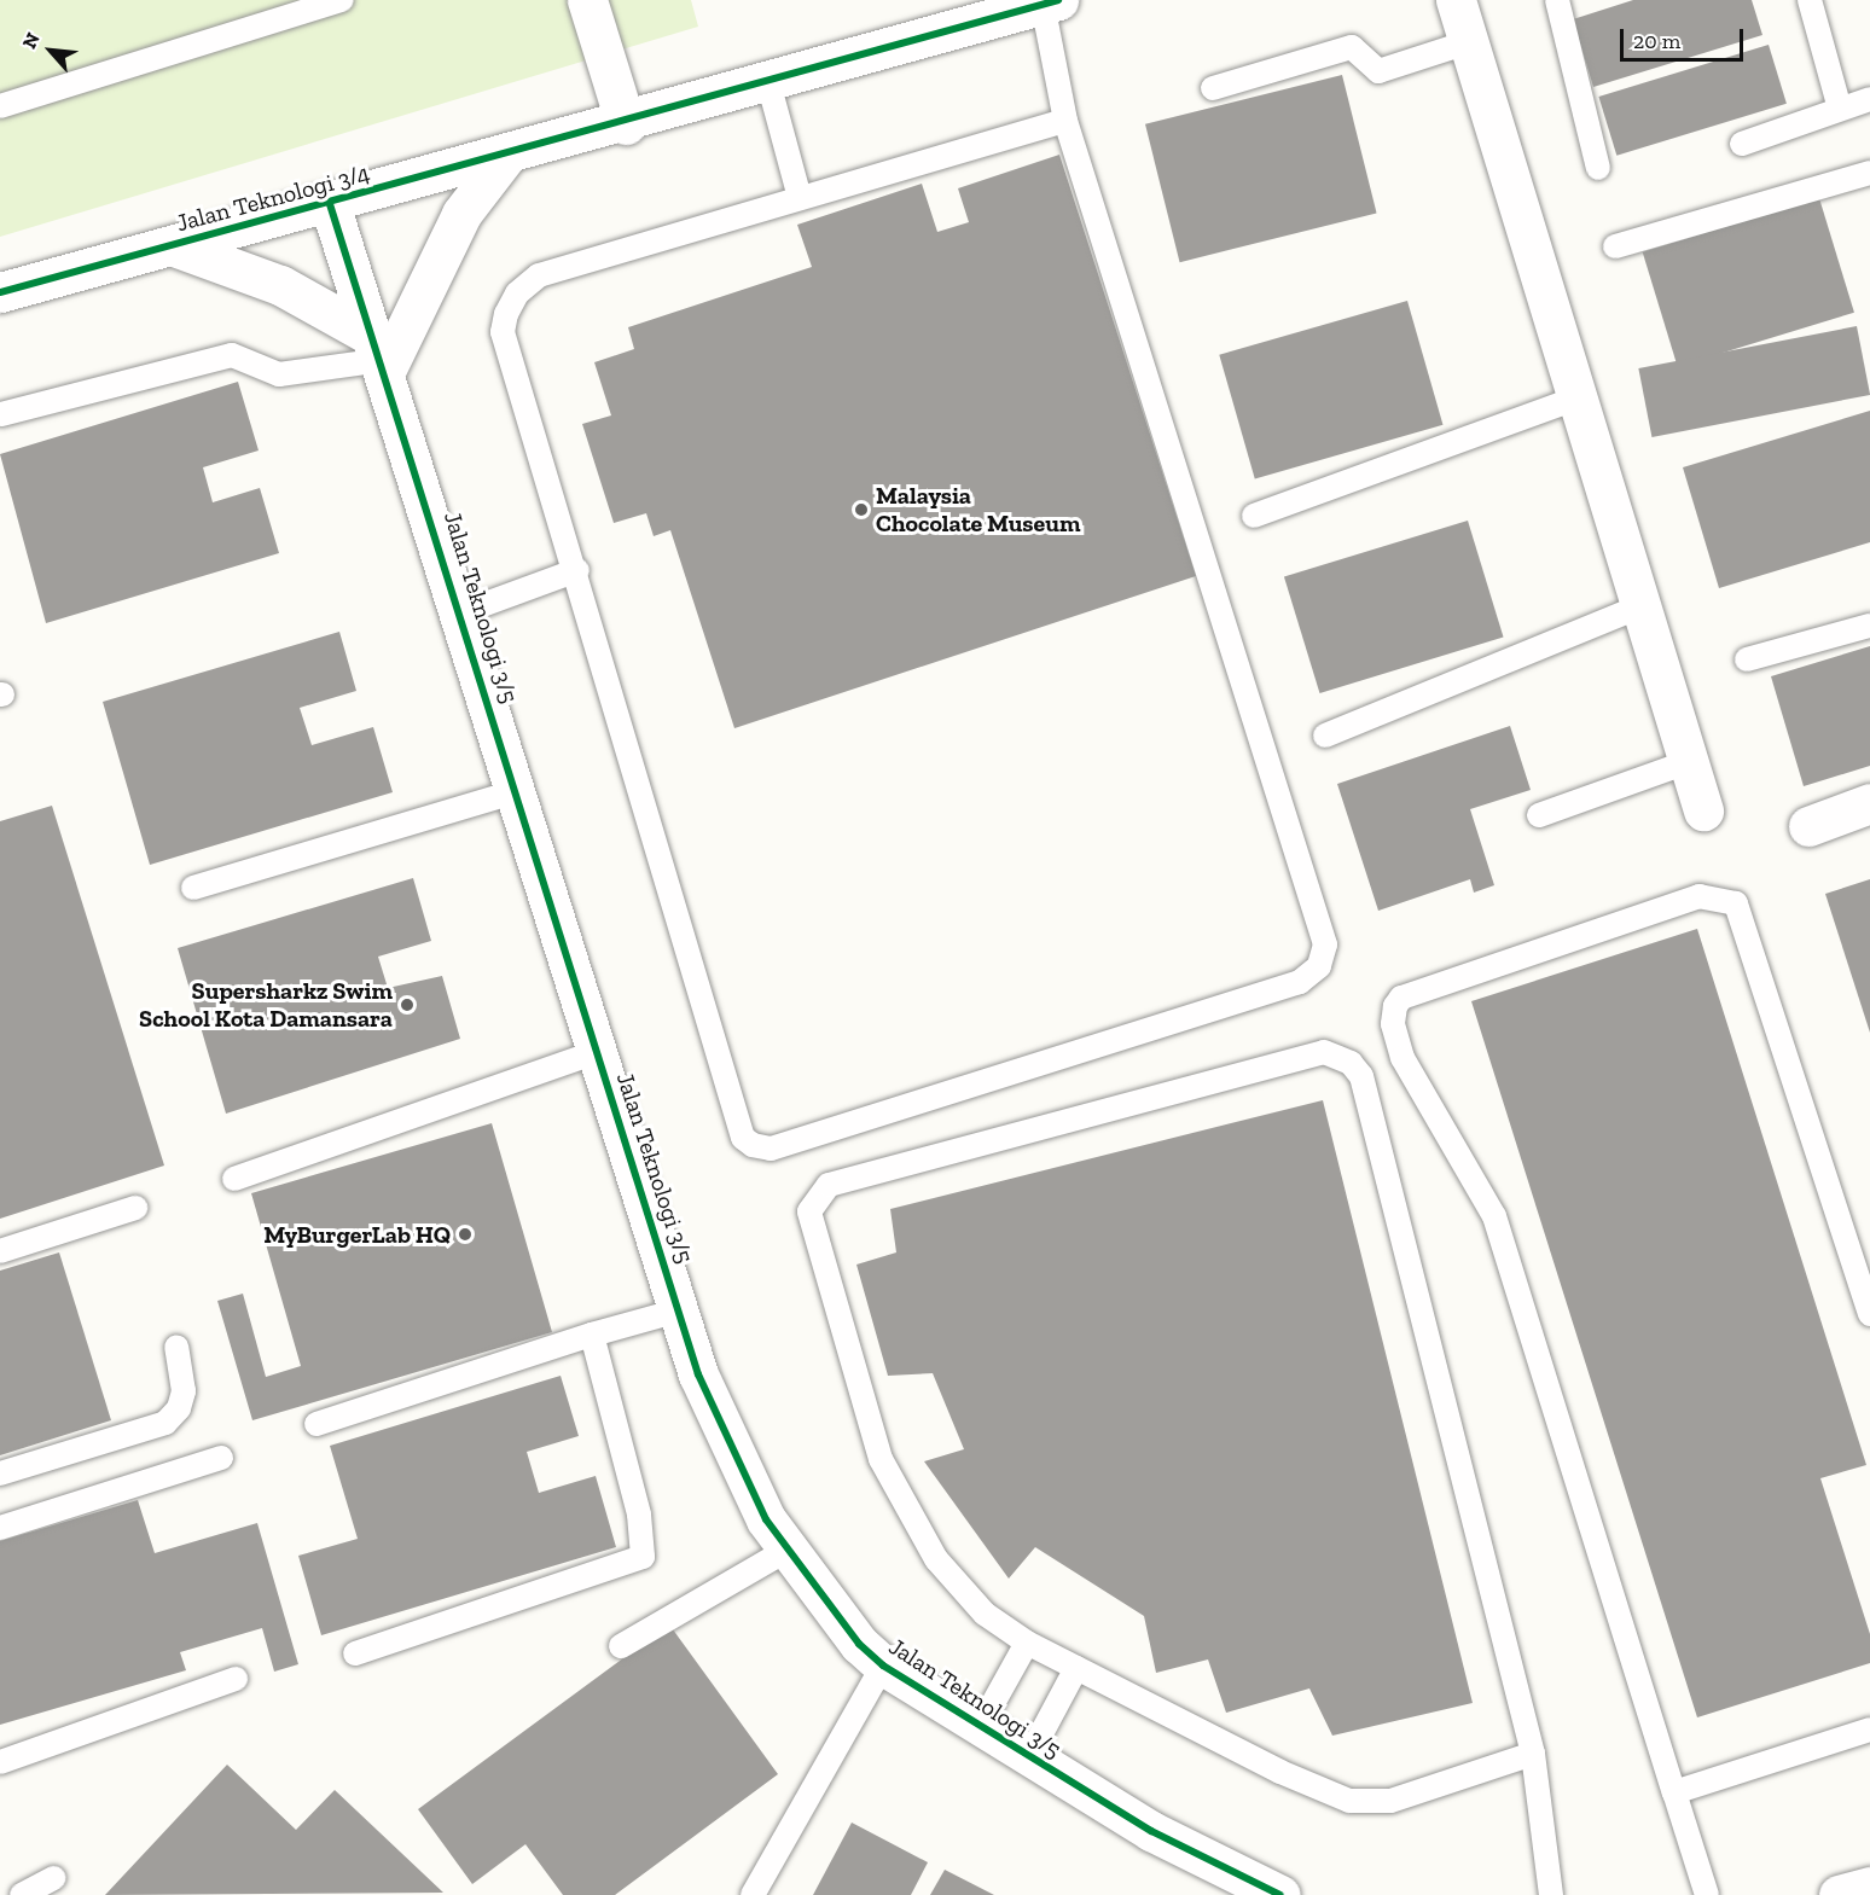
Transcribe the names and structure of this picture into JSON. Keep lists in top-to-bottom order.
{
  "streets": {
    "street": ["Jalan Teknologi 3/4", "Jalan Teknologi 3/5"]
  },
  "crossings": [
    ["Jalan Teknologi 3/4", "Jalan Teknologi 3/5"]
  ],
  "places": ["Malaysia Chocolate Museum", "Supersharkz Swim School Kota Damansara", "MyBurgerLab HQ"],
  "scale_bar": "20 m",
  "north": "top left"
}
